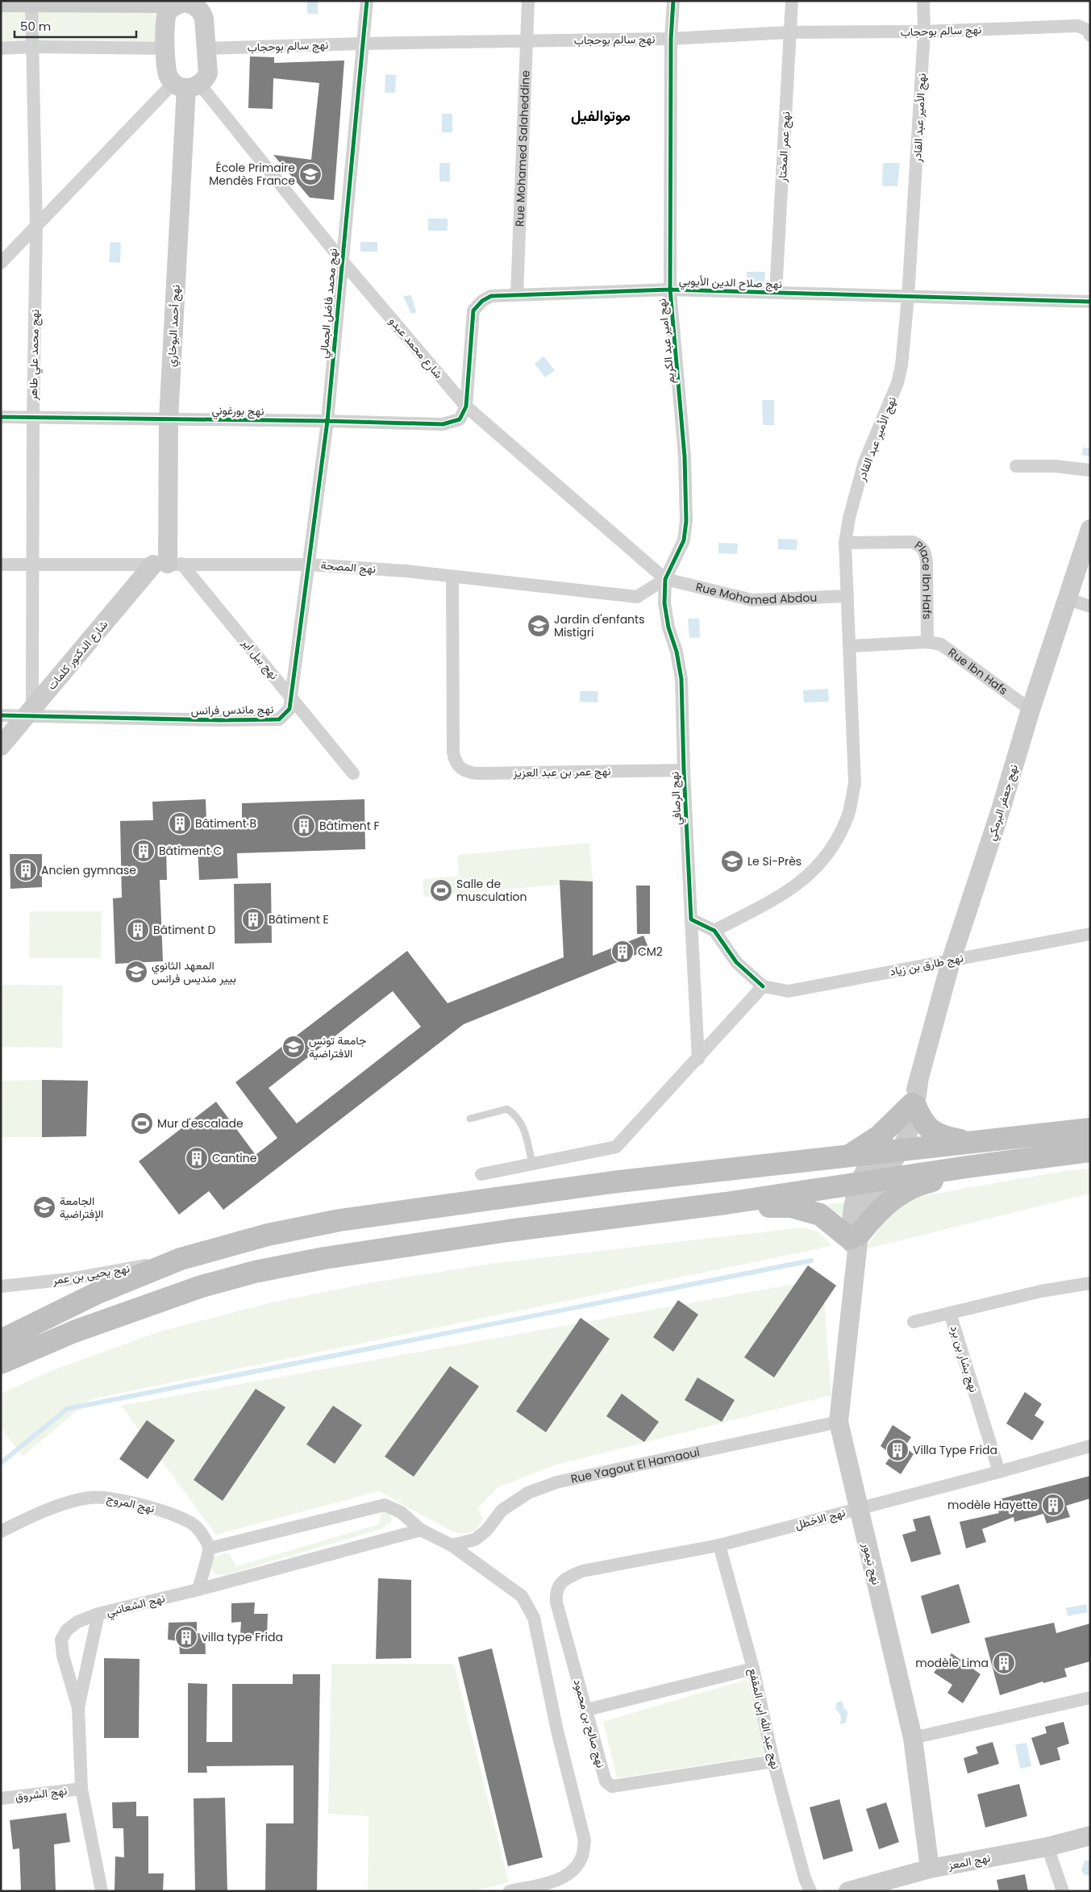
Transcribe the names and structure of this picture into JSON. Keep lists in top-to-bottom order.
{
  "streets": {
    "street": [
      "نهج سالم بوحجاب",
      "نهج الأمير عبد القادر",
      "نهج عمر المختار",
      "Rue Mohamed Salaheddine",
      "نهج صلاح الدين الأيوبي",
      "نهج محمد فاضل الجمالي",
      "نهج أحمد البوخاري",
      "نهج امير عبد الكريم",
      "شارع محمد عبدو",
      "نهج محمد علي طاهر",
      "نهج بورغوني",
      "نهج المصحة",
      "Place Ibn Hafs",
      "Rue Mohamed Abdou",
      "شارع الدكتور كلمات",
      "نهج بيل اير",
      "Rue Ibn Hafs",
      "نهج ماندس فرانس",
      "نهج عمر بن عبد العزيز",
      "نهج الرصافي",
      "نهج جعفر البرمكي",
      "نهج طارق بن زياد",
      "نهج يحيى بن عمر",
      "نهج بشار بن برد",
      "Rue Yagout El Hamaoui",
      "نهج المروج",
      "نهج الاخطل",
      "نهج تيمور",
      "نهج الشعانبي",
      "نهج عبد الله إبن المقفع",
      "نهج صالح بن محمود",
      "نهج الشروق",
      "نهج المعز"
    ]
  },
  "crossings": [
    ["نهج سالم بوحجاب", "نهج الأمير عبد القادر"],
    ["نهج سالم بوحجاب", "نهج عمر المختار"],
    ["نهج سالم بوحجاب", "Rue Mohamed Salaheddine"],
    ["نهج سالم بوحجاب", "نهج محمد فاضل الجمالي"],
    ["نهج سالم بوحجاب", "نهج امير عبد الكريم"],
    ["نهج الأمير عبد القادر", "نهج صلاح الدين الأيوبي"],
    ["نهج الأمير عبد القادر", "Place Ibn Hafs"],
    ["نهج الأمير عبد القادر", "Rue Mohamed Abdou"],
    ["نهج الأمير عبد القادر", "Rue Ibn Hafs"],
    ["نهج عمر المختار", "نهج صلاح الدين الأيوبي"],
    ["Rue Mohamed Salaheddine", "نهج صلاح الدين الأيوبي"],
    ["نهج صلاح الدين الأيوبي", "نهج امير عبد الكريم"],
    ["نهج صلاح الدين الأيوبي", "شارع محمد عبدو"],
    ["نهج صلاح الدين الأيوبي", "نهج بورغوني"],
    ["نهج محمد فاضل الجمالي", "شارع محمد عبدو"],
    ["نهج محمد فاضل الجمالي", "نهج بورغوني"],
    ["نهج محمد فاضل الجمالي", "نهج المصحة"],
    ["نهج محمد فاضل الجمالي", "نهج ماندس فرانس"],
    ["نهج أحمد البوخاري", "شارع محمد عبدو"],
    ["نهج أحمد البوخاري", "نهج بورغوني"],
    ["نهج أحمد البوخاري", "نهج المصحة"],
    ["نهج أحمد البوخاري", "شارع الدكتور كلمات"],
    ["نهج أحمد البوخاري", "نهج بيل اير"],
    ["نهج امير عبد الكريم", "شارع محمد عبدو"],
    ["نهج امير عبد الكريم", "نهج المصحة"],
    ["نهج امير عبد الكريم", "Rue Mohamed Abdou"],
    ["نهج امير عبد الكريم", "نهج الرصافي"],
    ["شارع محمد عبدو", "نهج بورغوني"],
    ["شارع محمد عبدو", "نهج المصحة"],
    ["شارع محمد عبدو", "Rue Mohamed Abdou"],
    ["شارع محمد عبدو", "نهج الرصافي"],
    ["نهج محمد علي طاهر", "نهج بورغوني"],
    ["نهج محمد علي طاهر", "نهج المصحة"],
    ["نهج محمد علي طاهر", "شارع الدكتور كلمات"],
    ["نهج محمد علي طاهر", "نهج ماندس فرانس"],
    ["نهج المصحة", "Rue Mohamed Abdou"],
    ["نهج المصحة", "شارع الدكتور كلمات"],
    ["نهج المصحة", "نهج بيل اير"],
    ["نهج المصحة", "نهج ماندس فرانس"],
    ["نهج المصحة", "نهج عمر بن عبد العزيز"],
    ["نهج المصحة", "نهج الرصافي"],
    ["Place Ibn Hafs", "Rue Ibn Hafs"],
    ["Rue Mohamed Abdou", "نهج الرصافي"],
    ["شارع الدكتور كلمات", "نهج بيل اير"],
    ["شارع الدكتور كلمات", "نهج ماندس فرانس"],
    ["نهج بيل اير", "نهج ماندس فرانس"],
    ["Rue Ibn Hafs", "نهج جعفر البرمكي"],
    ["نهج عمر بن عبد العزيز", "نهج الرصافي"],
    ["نهج جعفر البرمكي", "نهج طارق بن زياد"],
    ["نهج جعفر البرمكي", "نهج تيمور"],
    ["نهج بشار بن برد", "نهج الاخطل"],
    ["Rue Yagout El Hamaoui", "نهج تيمور"],
    ["نهج الاخطل", "نهج تيمور"],
    ["نهج الاخطل", "نهج عبد الله إبن المقفع"],
    ["نهج الاخطل", "نهج صالح بن محمود"],
    ["نهج تيمور", "نهج المعز"],
    ["نهج الشعانبي", "نهج الشروق"],
    ["نهج عبد الله إبن المقفع", "نهج صالح بن محمود"]
  ],
  "districts": ["موتوالفيل"],
  "places": {
    "school or university": [
      "École Primaire Mendès France",
      "Jardin d'enfants Mistigri",
      "Le Si-Près",
      "المعهد الثانوي بيير منديس فرانس",
      "جامعة تونس الافتراضية",
      "الجامعة الإفتراضية"
    ],
    "building": [
      "Bâtiment B",
      "Bâtiment F",
      "Bâtiment C",
      "Ancien gymnase",
      "Bâtiment E",
      "Bâtiment D",
      "CM2",
      "Cantine",
      "Villa Type Frida",
      "modèle Hayette",
      "villa type Frida",
      "modèle Lima"
    ],
    "sports": ["Salle de musculation", "Mur d'escalade"]
  },
  "scale_bar": "50 m"
}
